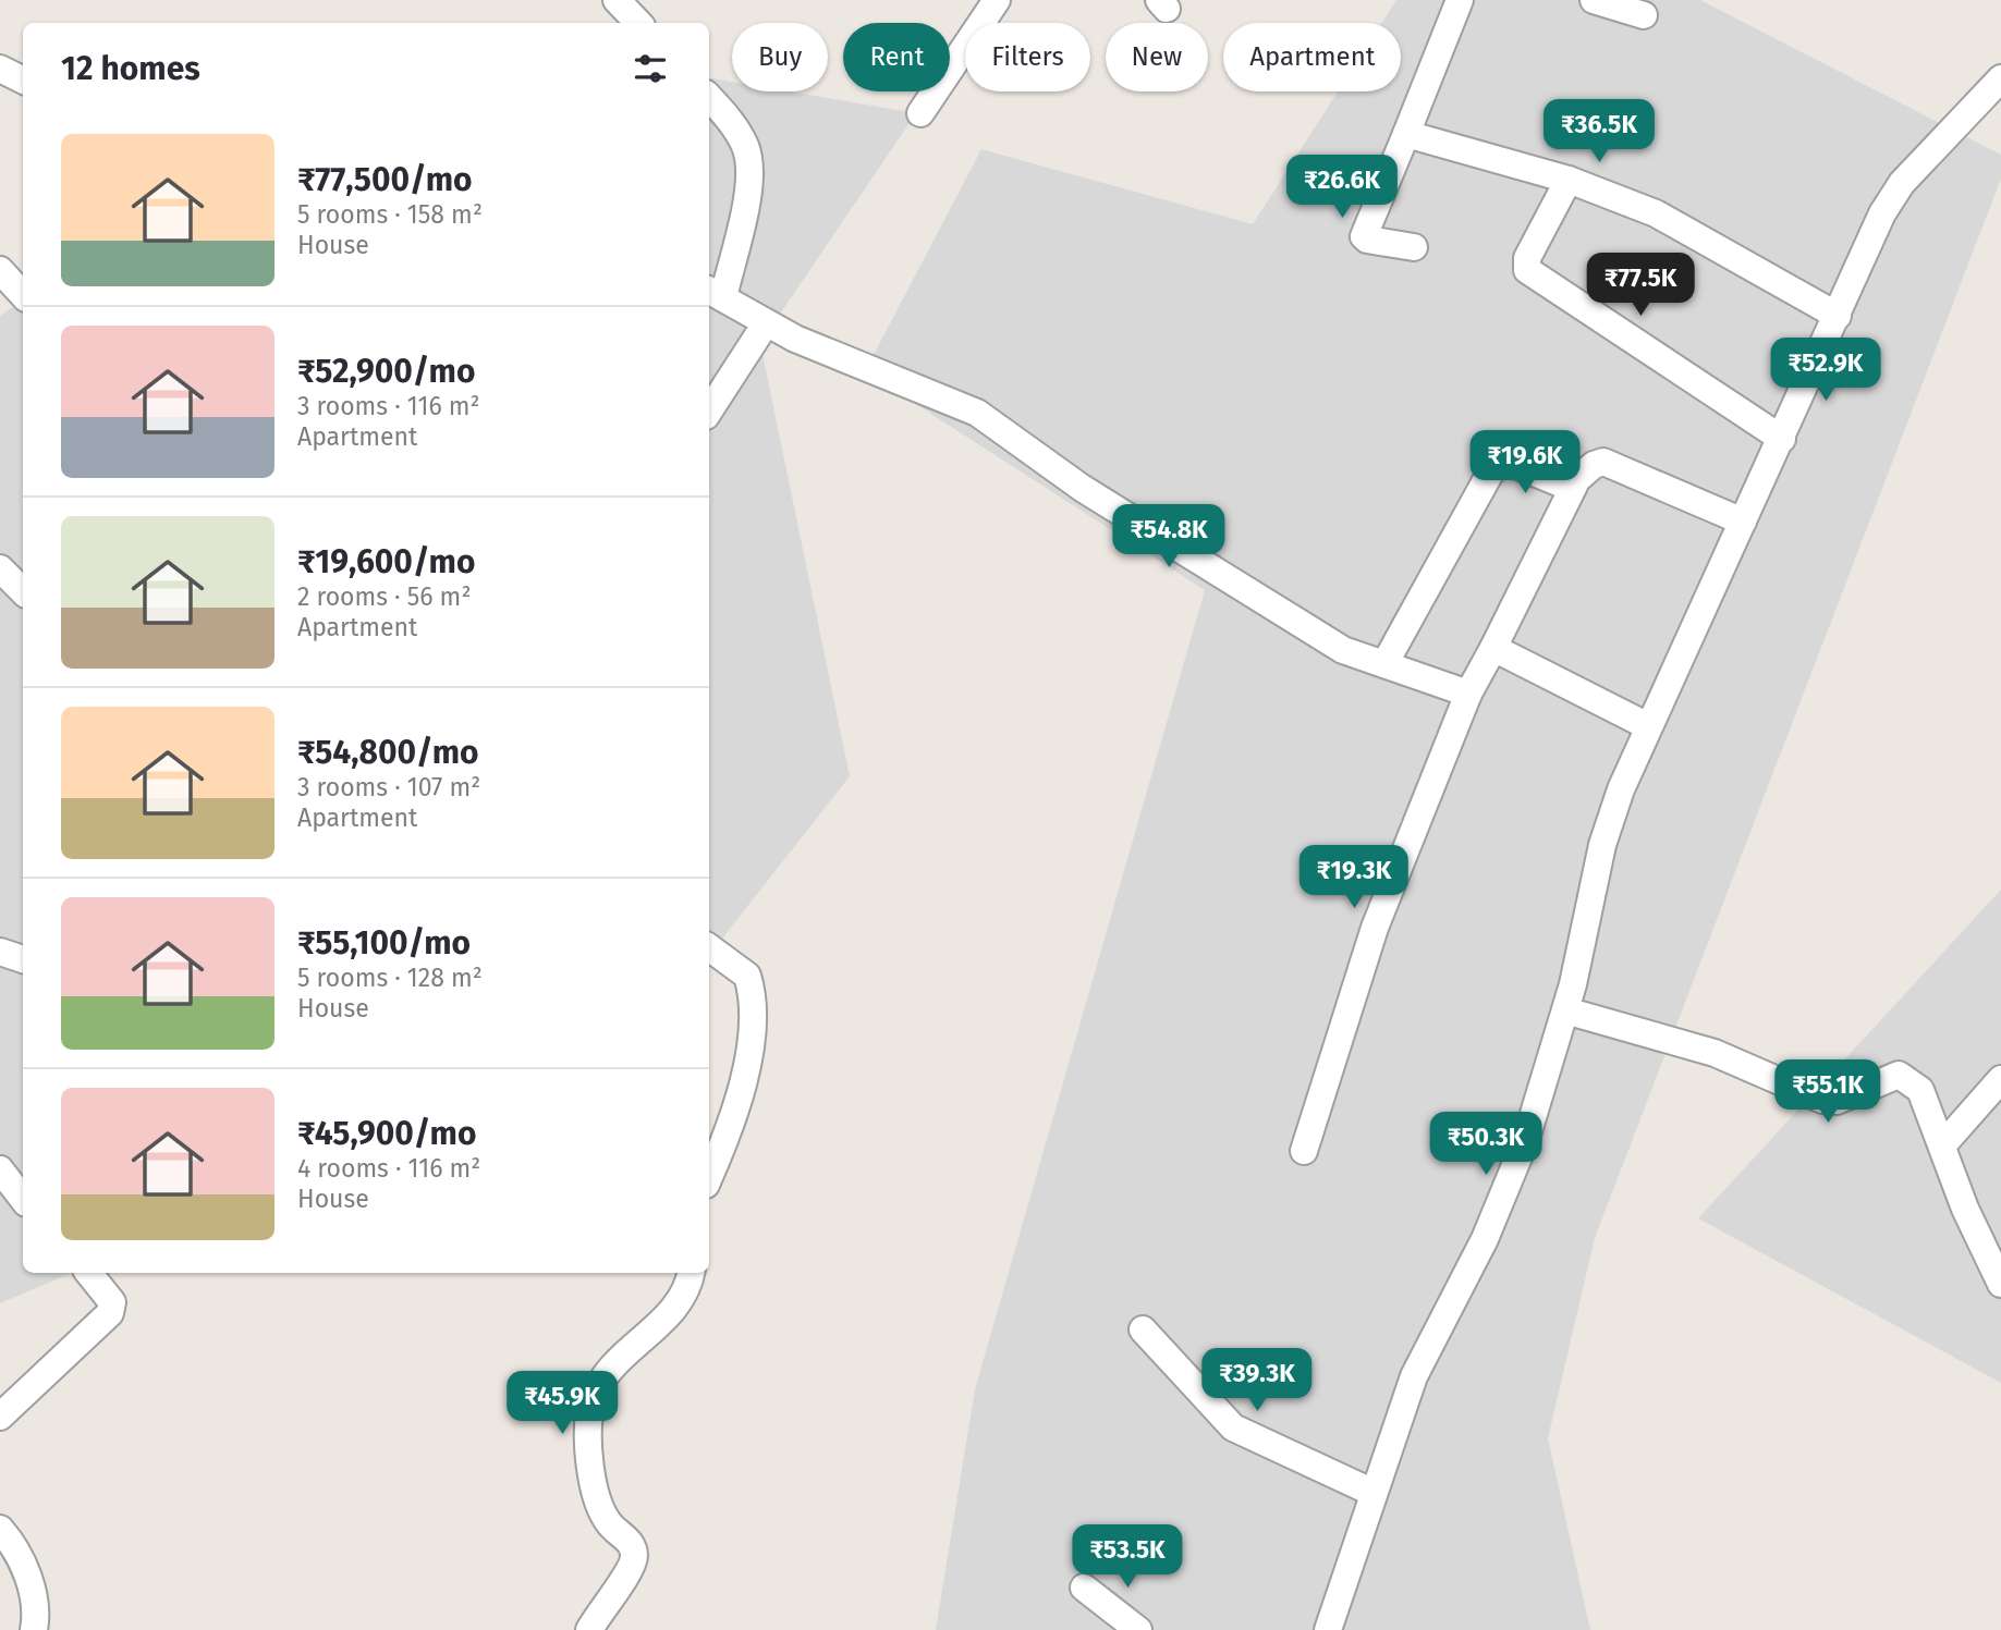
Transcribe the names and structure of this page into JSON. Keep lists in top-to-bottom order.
{
  "page": {
    "chip": [
      "Buy",
      "Rent",
      "Filters",
      "New",
      "Apartment"
    ],
    "heading": "12 homes",
    "price": [
      "₹36.5K",
      "₹26.6K",
      "₹77.5K",
      "₹52.9K",
      "₹19.6K",
      "₹54.8K",
      "₹19.3K",
      "₹55.1K",
      "₹50.3K",
      "₹39.3K",
      "₹45.9K",
      "₹53.5K"
    ],
    "list": [
      {
        "name": "₹77,500/mo",
        "note": "5 rooms · 158 m² · House"
      },
      {
        "name": "₹52,900/mo",
        "note": "3 rooms · 116 m² · Apartment"
      },
      {
        "name": "₹19,600/mo",
        "note": "2 rooms · 56 m² · Apartment"
      },
      {
        "name": "₹54,800/mo",
        "note": "3 rooms · 107 m² · Apartment"
      },
      {
        "name": "₹55,100/mo",
        "note": "5 rooms · 128 m² · House"
      },
      {
        "name": "₹45,900/mo",
        "note": "4 rooms · 116 m² · House"
      }
    ]
  }
}
